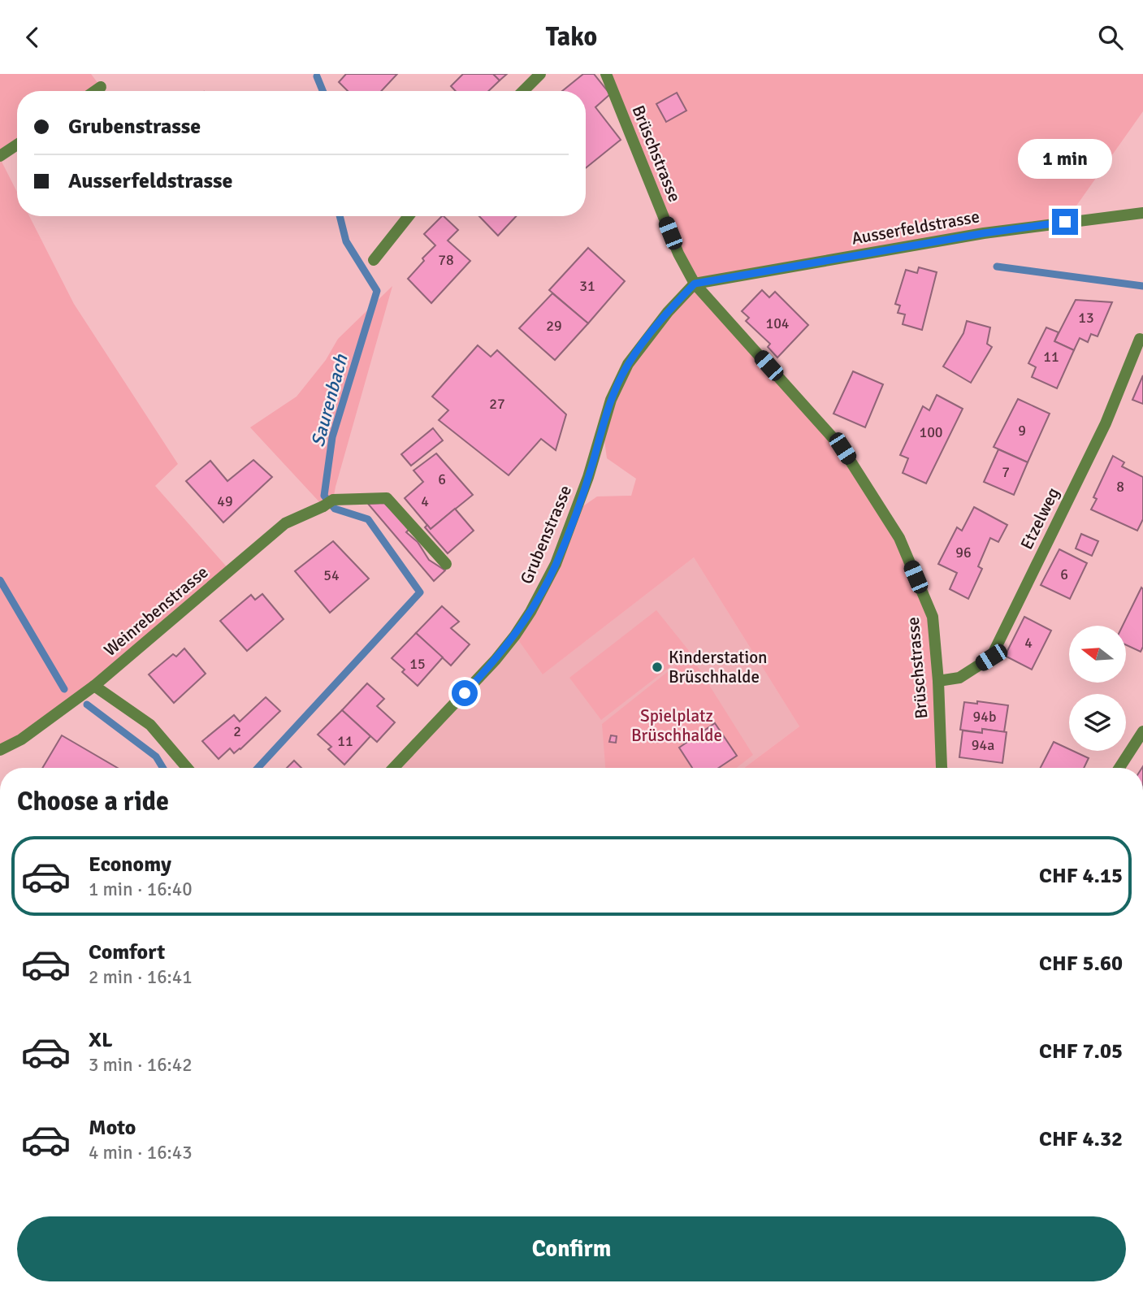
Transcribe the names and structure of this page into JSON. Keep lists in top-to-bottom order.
{
  "streets": {
    "street": [
      "Brüschstrasse",
      "Ausserfeldstrasse",
      "Etzelweg",
      "Grubenstrasse",
      "Weinrebenstrasse"
    ]
  },
  "crossings": [
    ["Brüschstrasse", "Ausserfeldstrasse"],
    ["Brüschstrasse", "Etzelweg"],
    ["Brüschstrasse", "Grubenstrasse"],
    ["Ausserfeldstrasse", "Grubenstrasse"]
  ],
  "water": ["Saurenbach"],
  "parks": ["Spielplatz Brüschhalde"],
  "places": ["Kinderstation Brüschhalde"],
  "house_numbers": [
    "78",
    "31",
    "13",
    "104",
    "29",
    "11",
    "27",
    "9",
    "100",
    "7",
    "6",
    "8",
    "49",
    "4",
    "96",
    "6",
    "54",
    "4",
    "15",
    "94b",
    "2",
    "11",
    "94a"
  ],
  "north": "left",
  "page": {
    "header": "Tako",
    "banner": ["Grubenstrasse", "Ausserfeldstrasse"],
    "bubble": "1 min",
    "heading": "Choose a ride",
    "list": [
      {
        "name": "Economy",
        "note": "1 min · 16:40",
        "value": "CHF 4.15"
      },
      {
        "name": "Comfort",
        "note": "2 min · 16:41",
        "value": "CHF 5.60"
      },
      {
        "name": "XL",
        "note": "3 min · 16:42",
        "value": "CHF 7.05"
      },
      {
        "name": "Moto",
        "note": "4 min · 16:43",
        "value": "CHF 4.32"
      }
    ],
    "buttons": "Confirm"
  }
}
